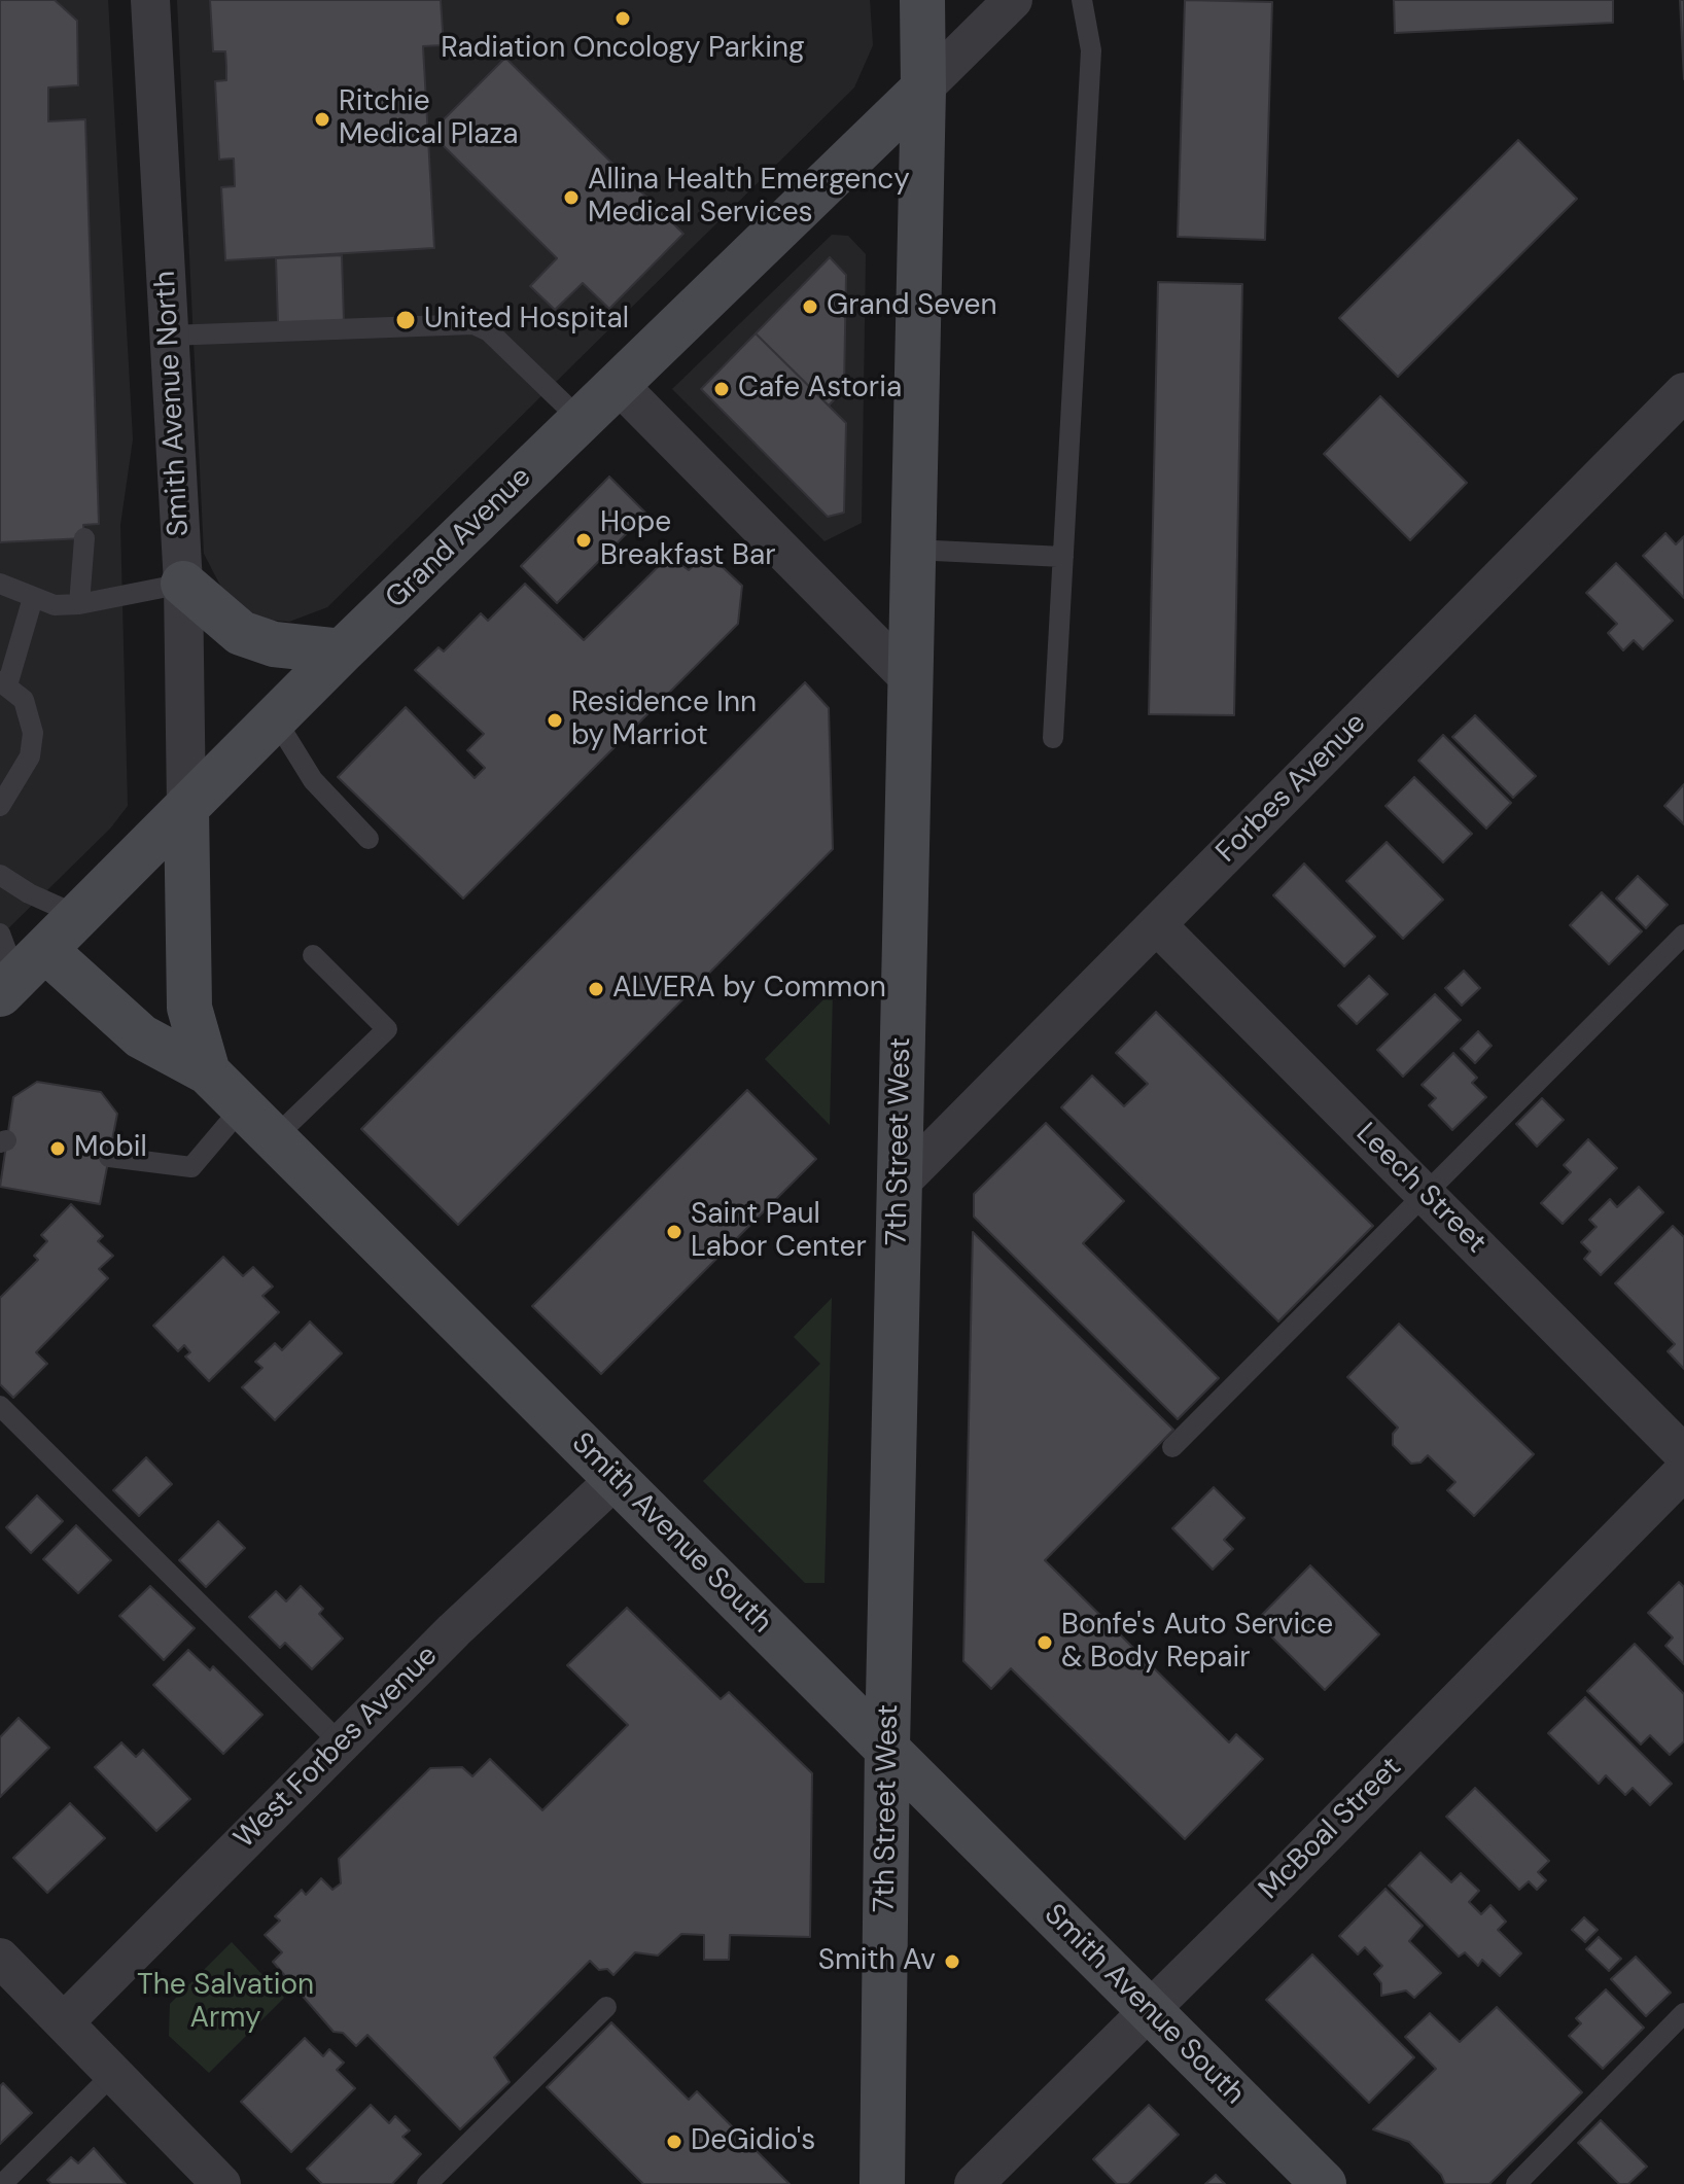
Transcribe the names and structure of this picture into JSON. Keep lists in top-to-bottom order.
{
  "streets": {
    "main road": ["Grand Avenue", "7th Street West", "Smith Avenue South"],
    "street": [
      "Smith Avenue North",
      "Forbes Avenue",
      "Leech Street",
      "West Forbes Avenue",
      "McBoal Street"
    ]
  },
  "crossings": [
    ["Smith Avenue North", "Grand Avenue"],
    ["Smith Avenue North", "Smith Avenue South"],
    ["Grand Avenue", "7th Street West"],
    ["Grand Avenue", "Smith Avenue South"],
    ["Forbes Avenue", "7th Street West"],
    ["Forbes Avenue", "Leech Street"],
    ["7th Street West", "Smith Avenue South"],
    ["Smith Avenue South", "West Forbes Avenue"],
    ["Smith Avenue South", "McBoal Street"]
  ],
  "parks": ["The Salvation Army"],
  "places": [
    "Radiation Oncology Parking",
    "Ritchie Medical Plaza",
    "Allina Health Emergency Medical Services",
    "Grand Seven",
    "United Hospital",
    "Cafe Astoria",
    "Hope Breakfast Bar",
    "Residence Inn by Marriot",
    "ALVERA by Common",
    "Mobil",
    "Saint Paul Labor Center",
    "Bonfe's Auto Service & Body Repair",
    "Smith Av",
    "DeGidio's"
  ]
}
